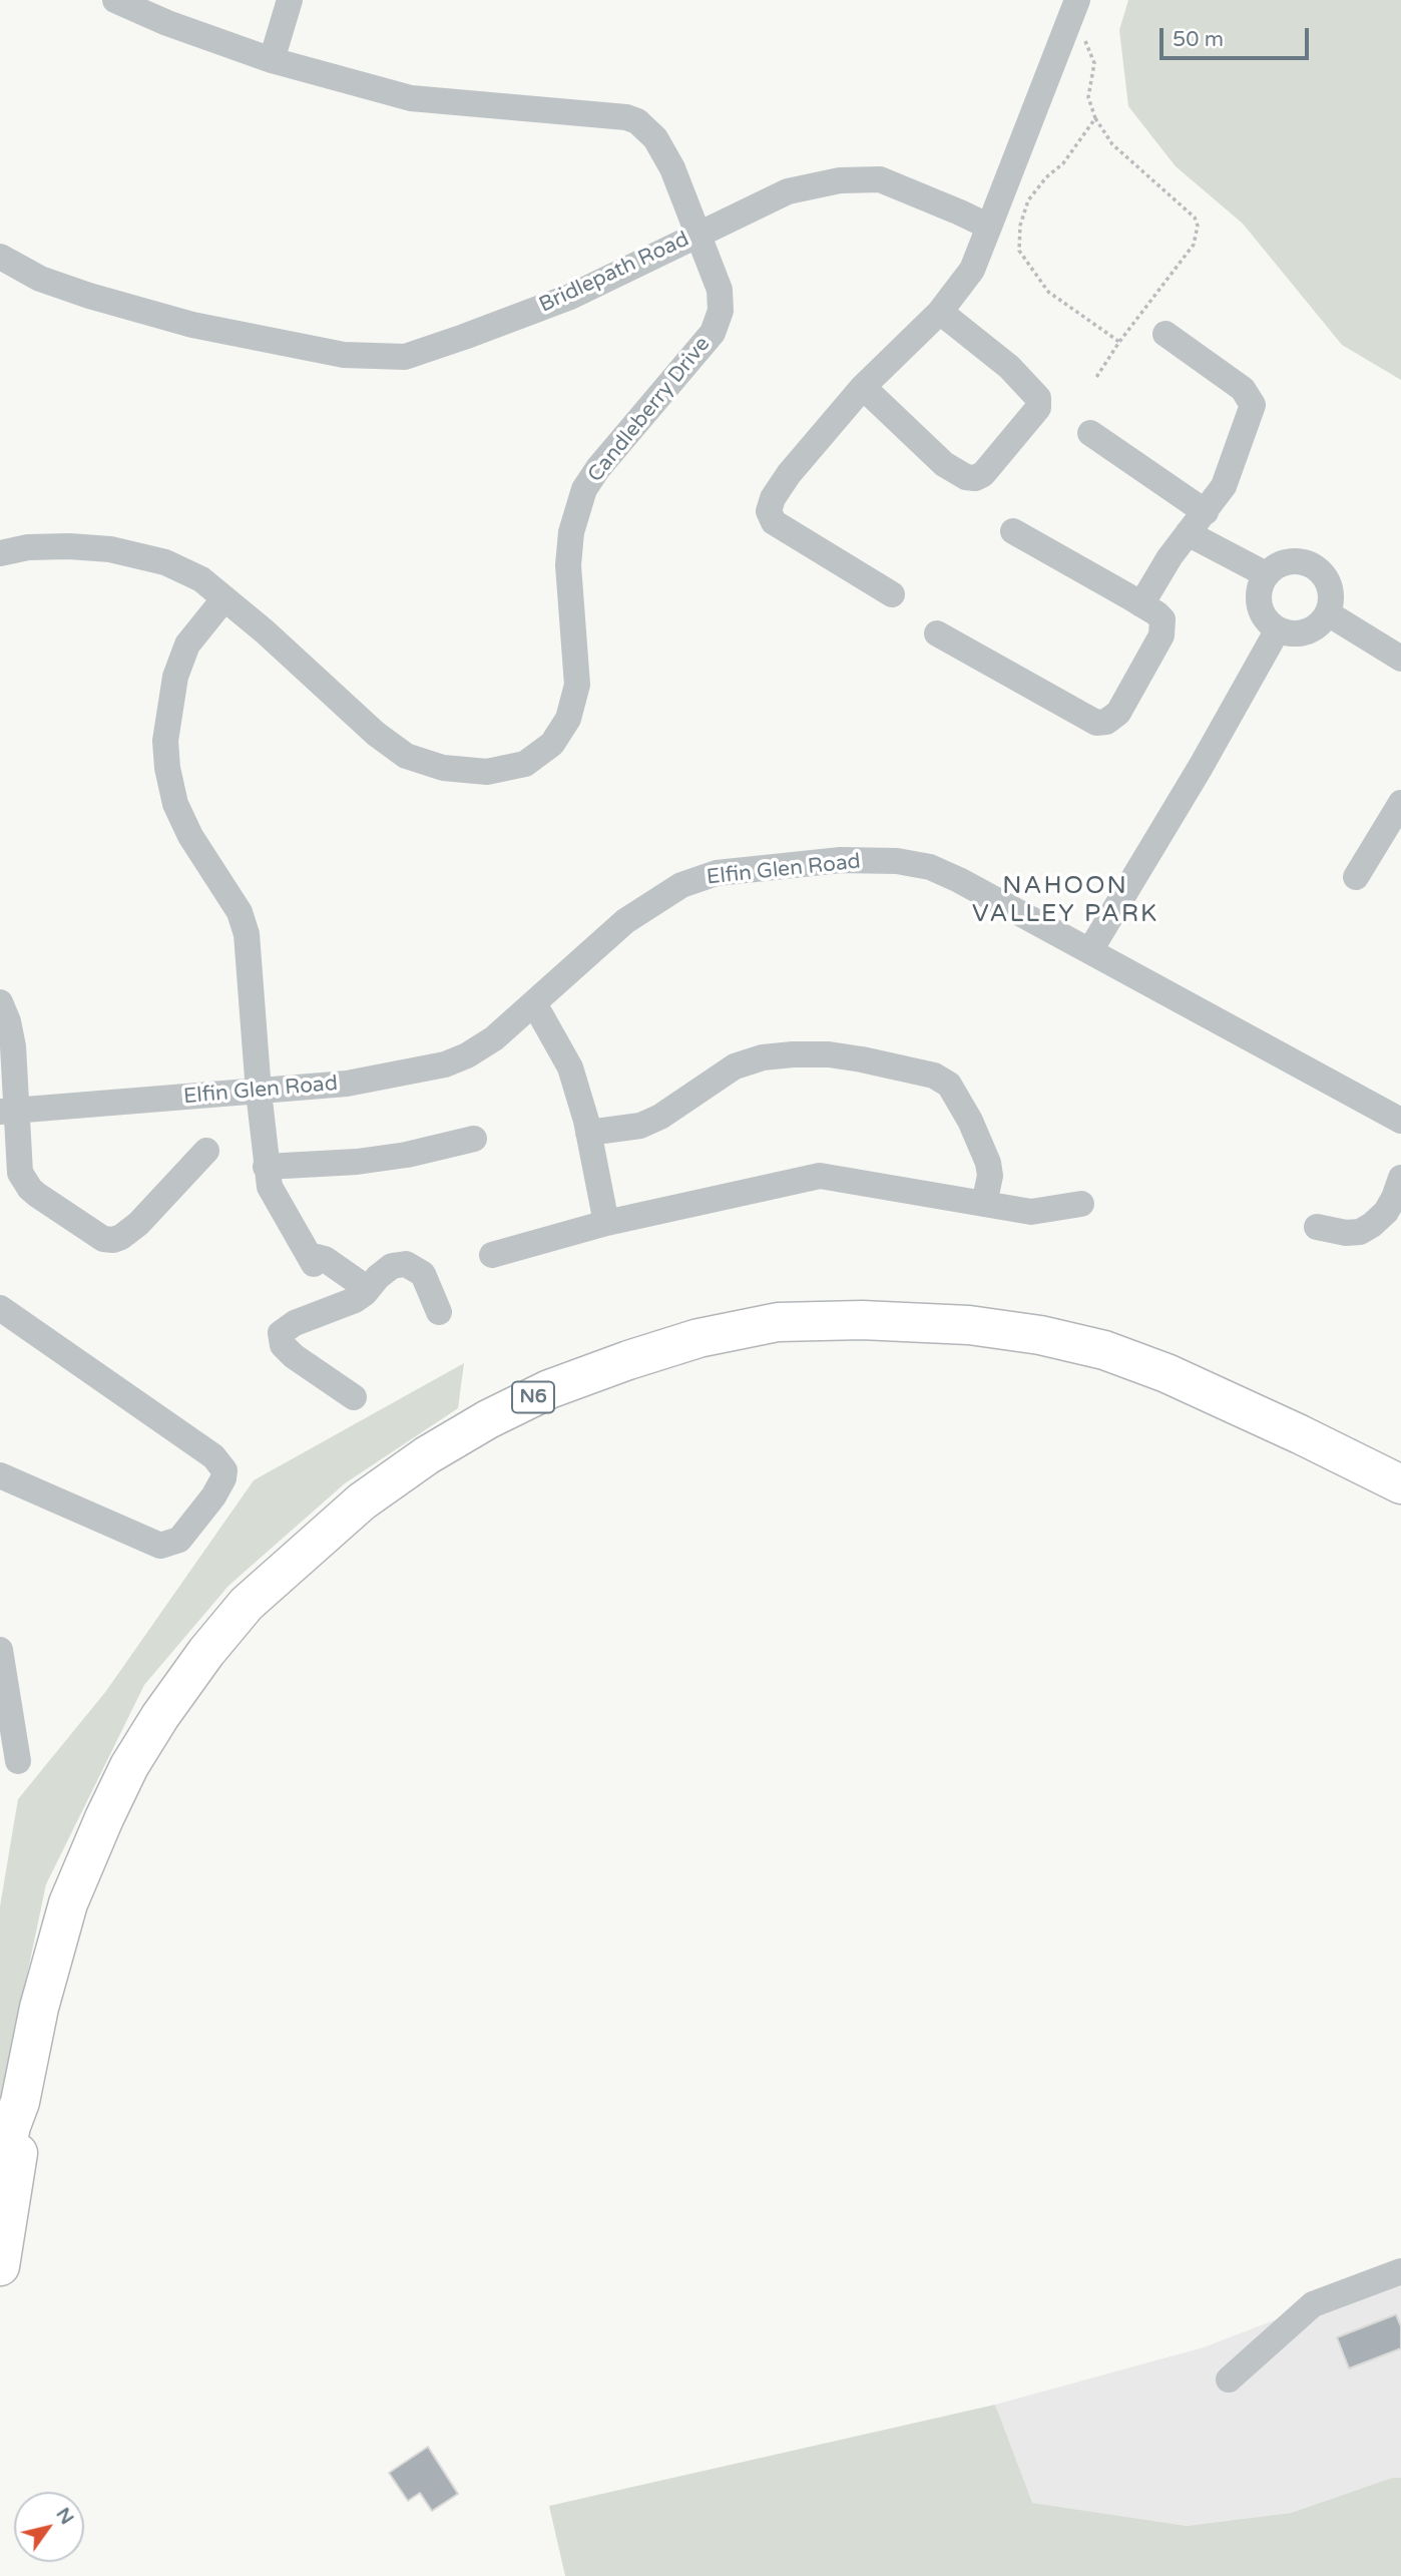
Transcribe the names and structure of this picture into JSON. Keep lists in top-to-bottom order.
{
  "streets": {
    "highway": ["N6"],
    "street": ["Bridlepath Road", "Candleberry Drive", "Elfin Glen Road"]
  },
  "crossings": [
    ["Bridlepath Road", "Candleberry Drive"]
  ],
  "districts": ["NAHOON VALLEY PARK"],
  "scale_bar": "50 m",
  "north": "top right"
}
